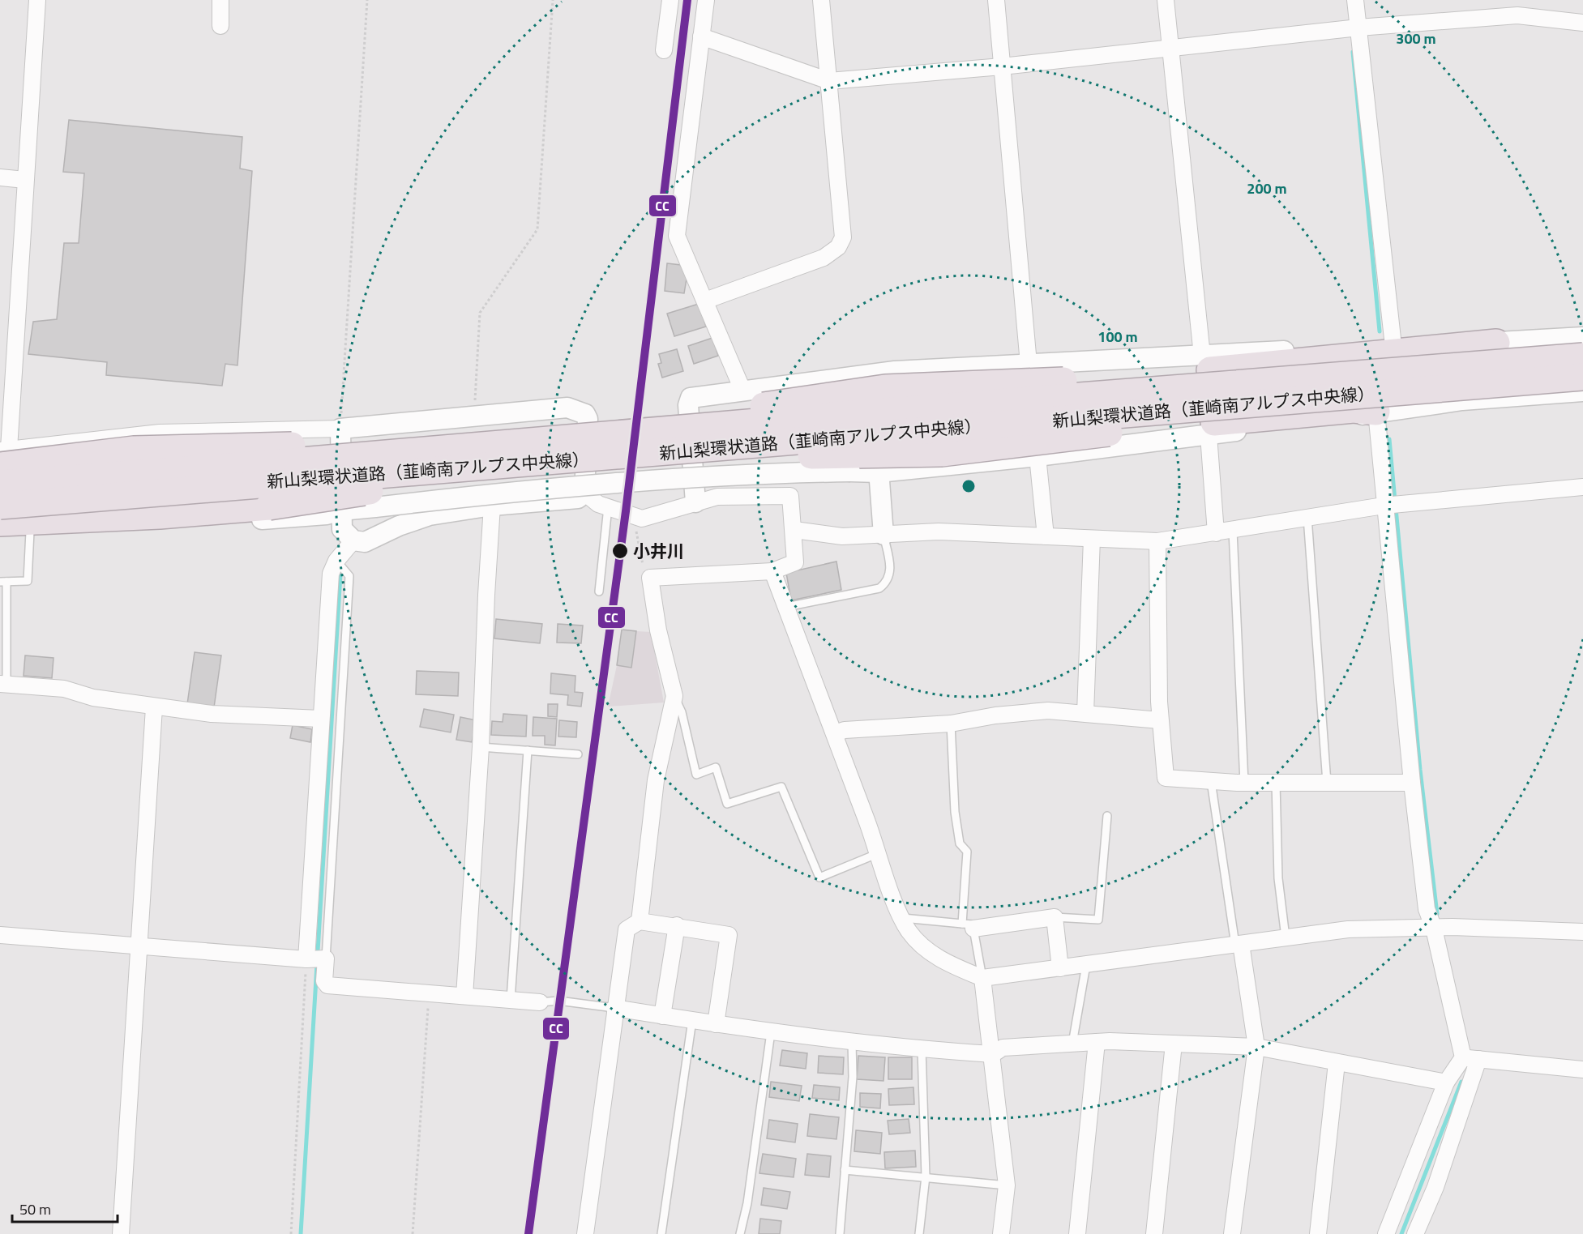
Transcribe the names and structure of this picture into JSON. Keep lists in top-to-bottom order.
{
  "streets": {
    "highway": ["新山梨環状道路（韮崎南アルプス中央線）"]
  },
  "places": ["小井川"],
  "lines": ["transit line CC"],
  "scale_bar": "50 m",
  "rings": ["300 m", "200 m", "100 m"]
}
